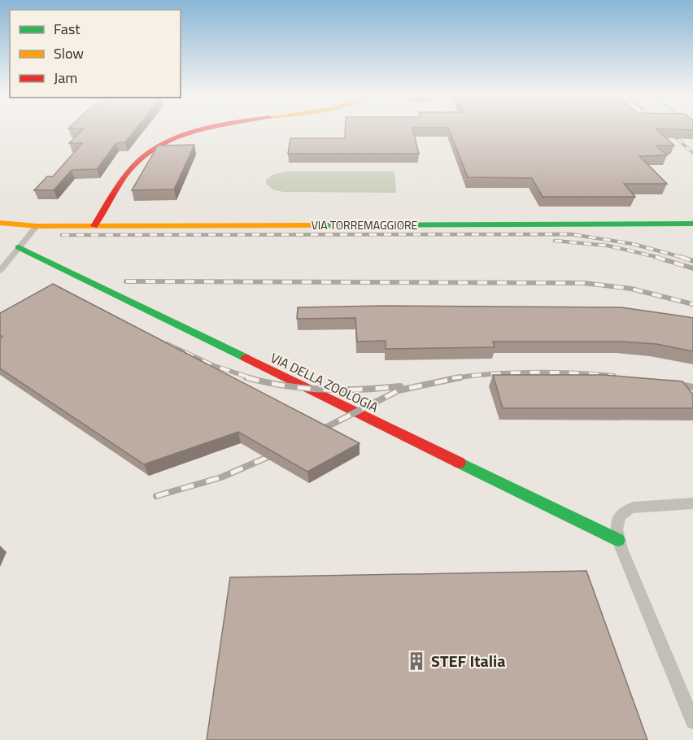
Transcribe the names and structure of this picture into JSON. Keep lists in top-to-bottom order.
{
  "streets": {
    "street": ["VIA TORREMAGGIORE", "VIA DELLA ZOOLOGIA"]
  },
  "places": {
    "building": ["STEF Italia"]
  },
  "legend": ["Fast", "Slow", "Jam"]
}
